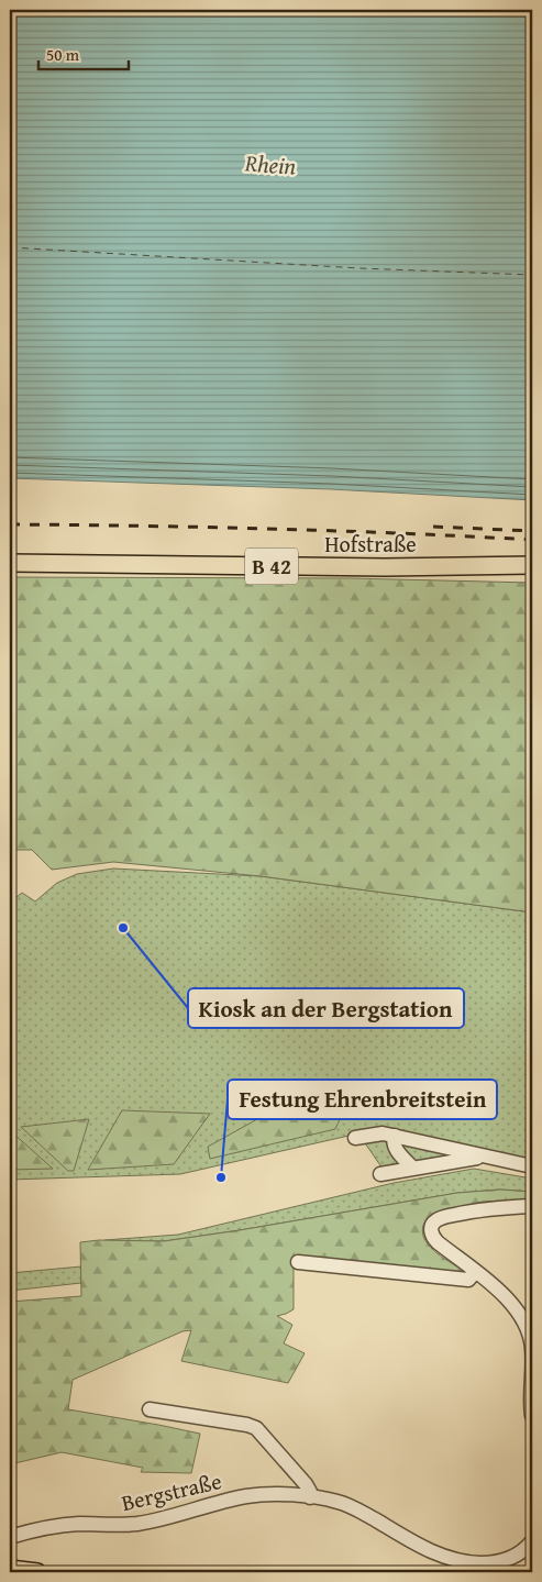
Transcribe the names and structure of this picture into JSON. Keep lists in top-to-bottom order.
{
  "streets": {
    "main road": ["Hofstraße", "B 42"],
    "street": ["Bergstraße"]
  },
  "water": ["Rhein"],
  "places": ["Kiosk an der Bergstation", "Festung Ehrenbreitstein"],
  "scale_bar": "50 m"
}
